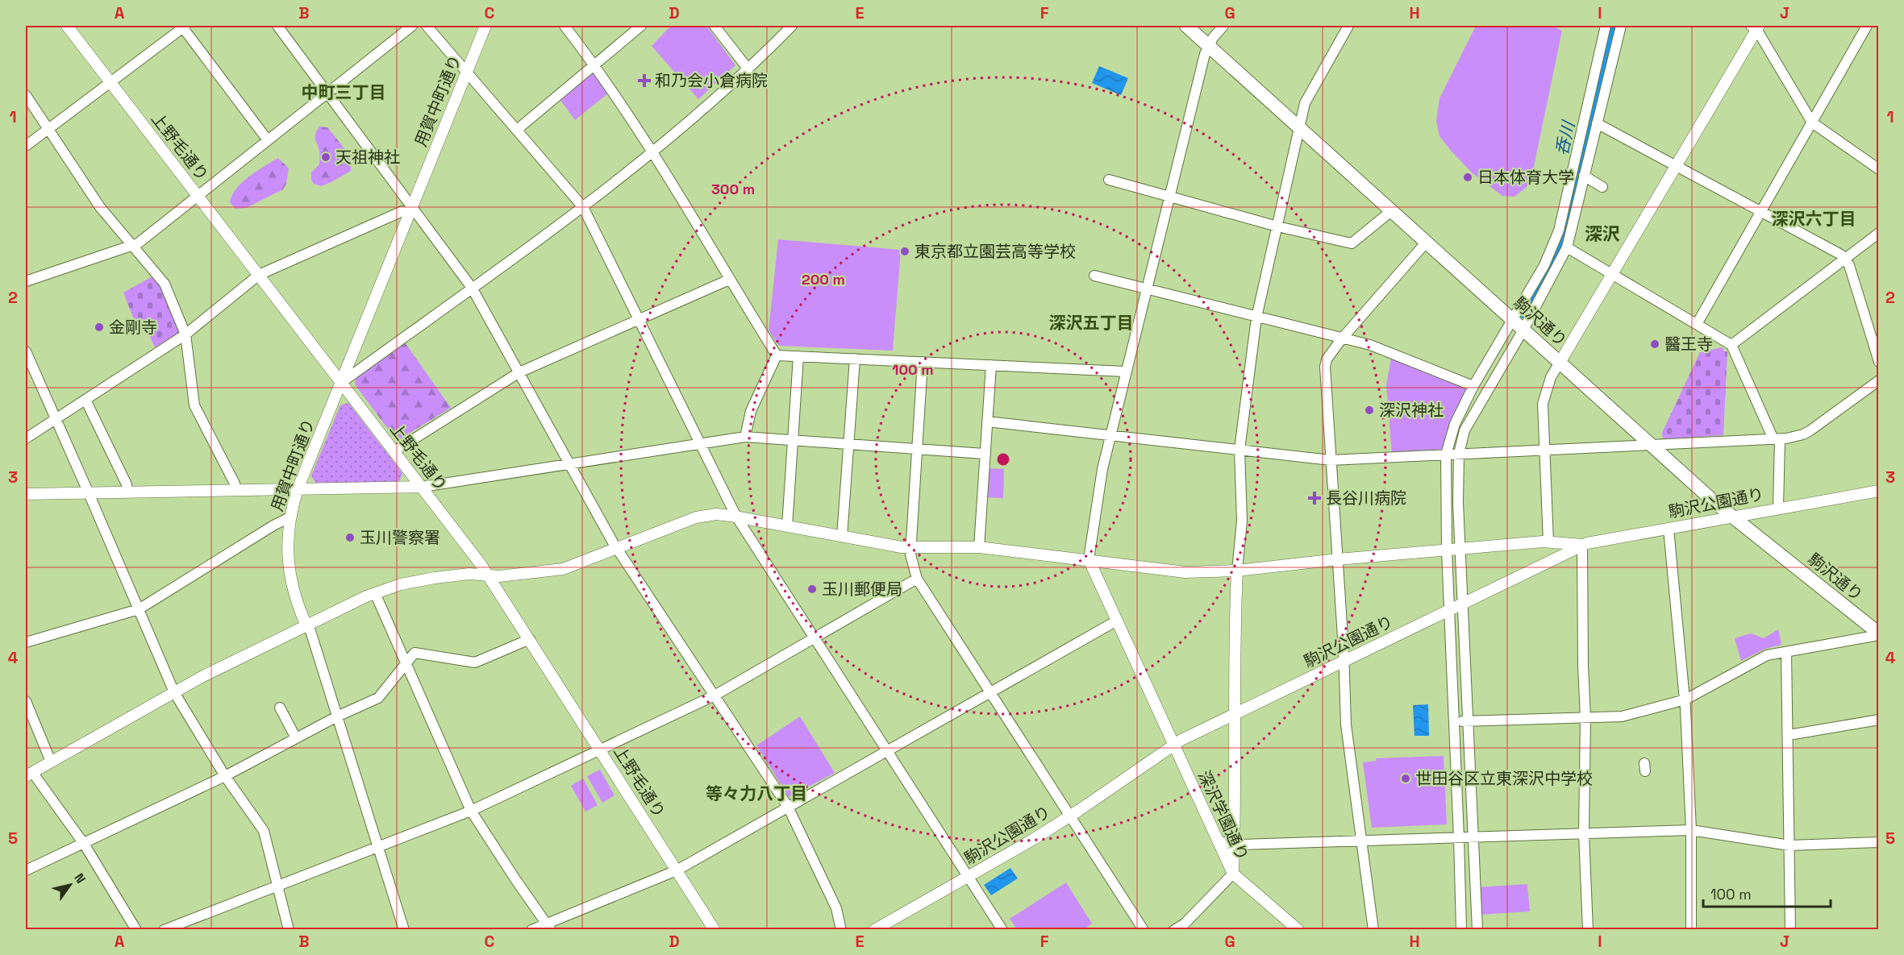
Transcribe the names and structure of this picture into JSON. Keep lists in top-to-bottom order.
{
  "streets": {
    "main road": ["駒沢通り"],
    "street": [
      "用賀中町通り",
      "上野毛通り",
      "駒沢公園通り",
      "深沢学園通り"
    ]
  },
  "crossings": [
    ["用賀中町通り", "上野毛通り"],
    ["駒沢通り", "駒沢公園通り"],
    ["駒沢公園通り", "深沢学園通り"]
  ],
  "districts": [
    "中町三丁目",
    "深沢六丁目",
    "深沢",
    "深沢五丁目",
    "等々力八丁目"
  ],
  "water": ["呑川"],
  "places": {
    "health": ["和乃会小倉病院", "長谷川病院"],
    "other": [
      "天祖神社",
      "日本体育大学",
      "東京都立園芸高等学校",
      "金剛寺",
      "醫王寺",
      "深沢神社",
      "玉川警察署",
      "玉川郵便局",
      "世田谷区立東深沢中学校"
    ]
  },
  "scale_bar": "100 m",
  "north": "top right",
  "grid": {
    "columns": [
      "A",
      "B",
      "C",
      "D",
      "E",
      "F",
      "G",
      "H",
      "I",
      "J"
    ],
    "rows": [
      "1",
      "2",
      "3",
      "4",
      "5"
    ]
  },
  "rings": ["300 m", "200 m", "100 m"]
}
